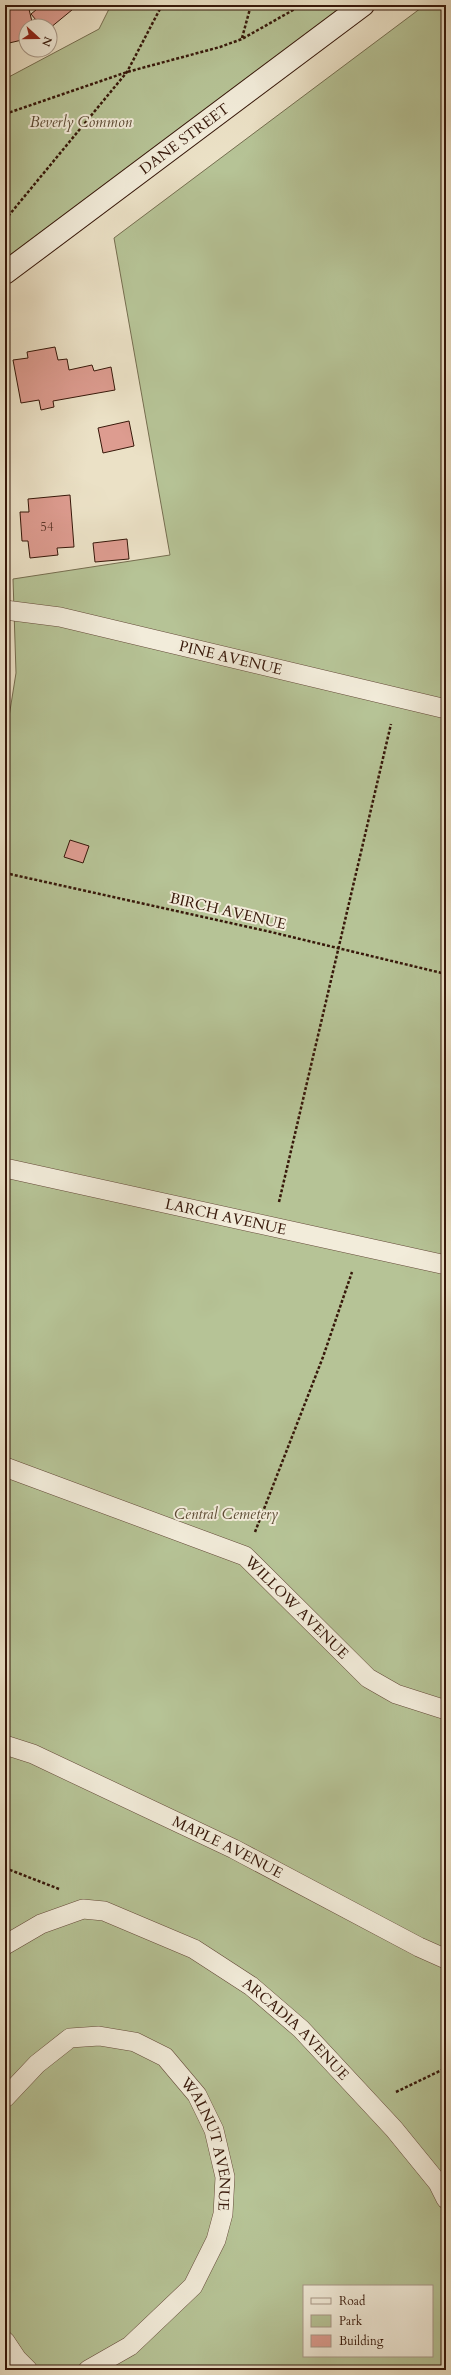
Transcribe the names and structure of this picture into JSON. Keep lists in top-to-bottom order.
{
  "streets": {
    "main road": ["DANE STREET"],
    "lane": [
      "PINE AVENUE",
      "LARCH AVENUE",
      "WILLOW AVENUE",
      "MAPLE AVENUE",
      "ARCADIA AVENUE",
      "WALNUT AVENUE"
    ],
    "path": ["BIRCH AVENUE"]
  },
  "parks": ["Beverly Common", "Central Cemetery"],
  "house_numbers": ["54"],
  "legend": ["Road", "Park", "Building"],
  "north": "right"
}
